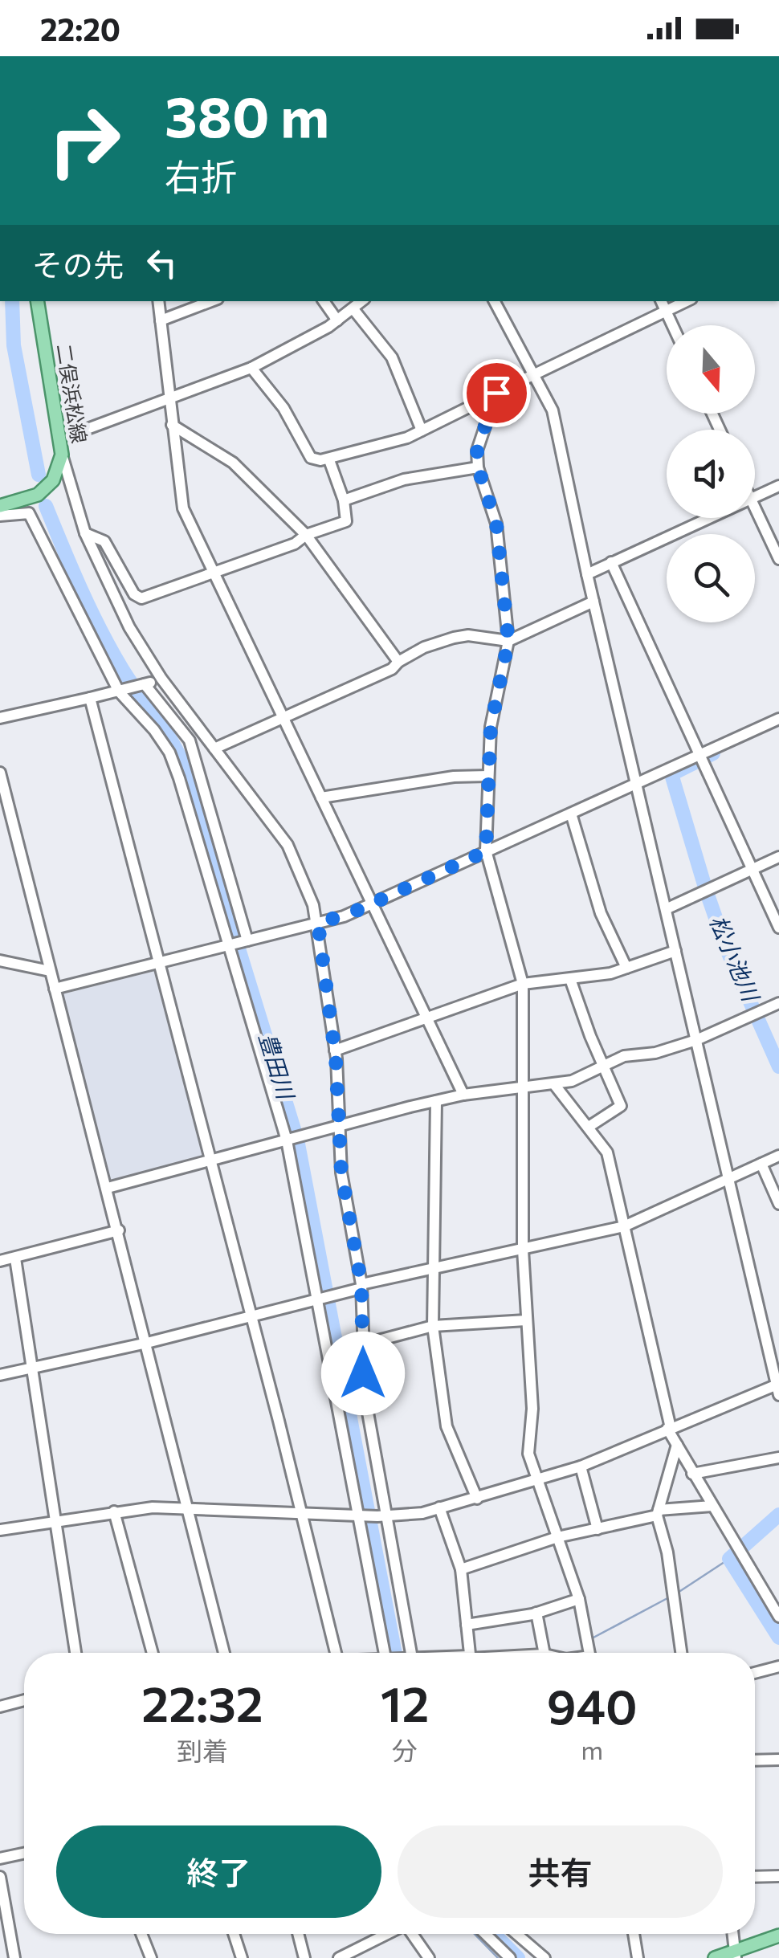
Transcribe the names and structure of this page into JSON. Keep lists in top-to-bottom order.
{
  "streets": {
    "main road": ["二俣浜松線"]
  },
  "water": ["松小池川", "豊田川"],
  "north": "bottom",
  "page": {
    "status": "22:20",
    "turn": ["380 m", "右折"],
    "then": "その先",
    "eta": [
      "22:32",
      "到着",
      "12",
      "分",
      "940",
      "m"
    ],
    "buttons": ["終了", "共有"]
  }
}
